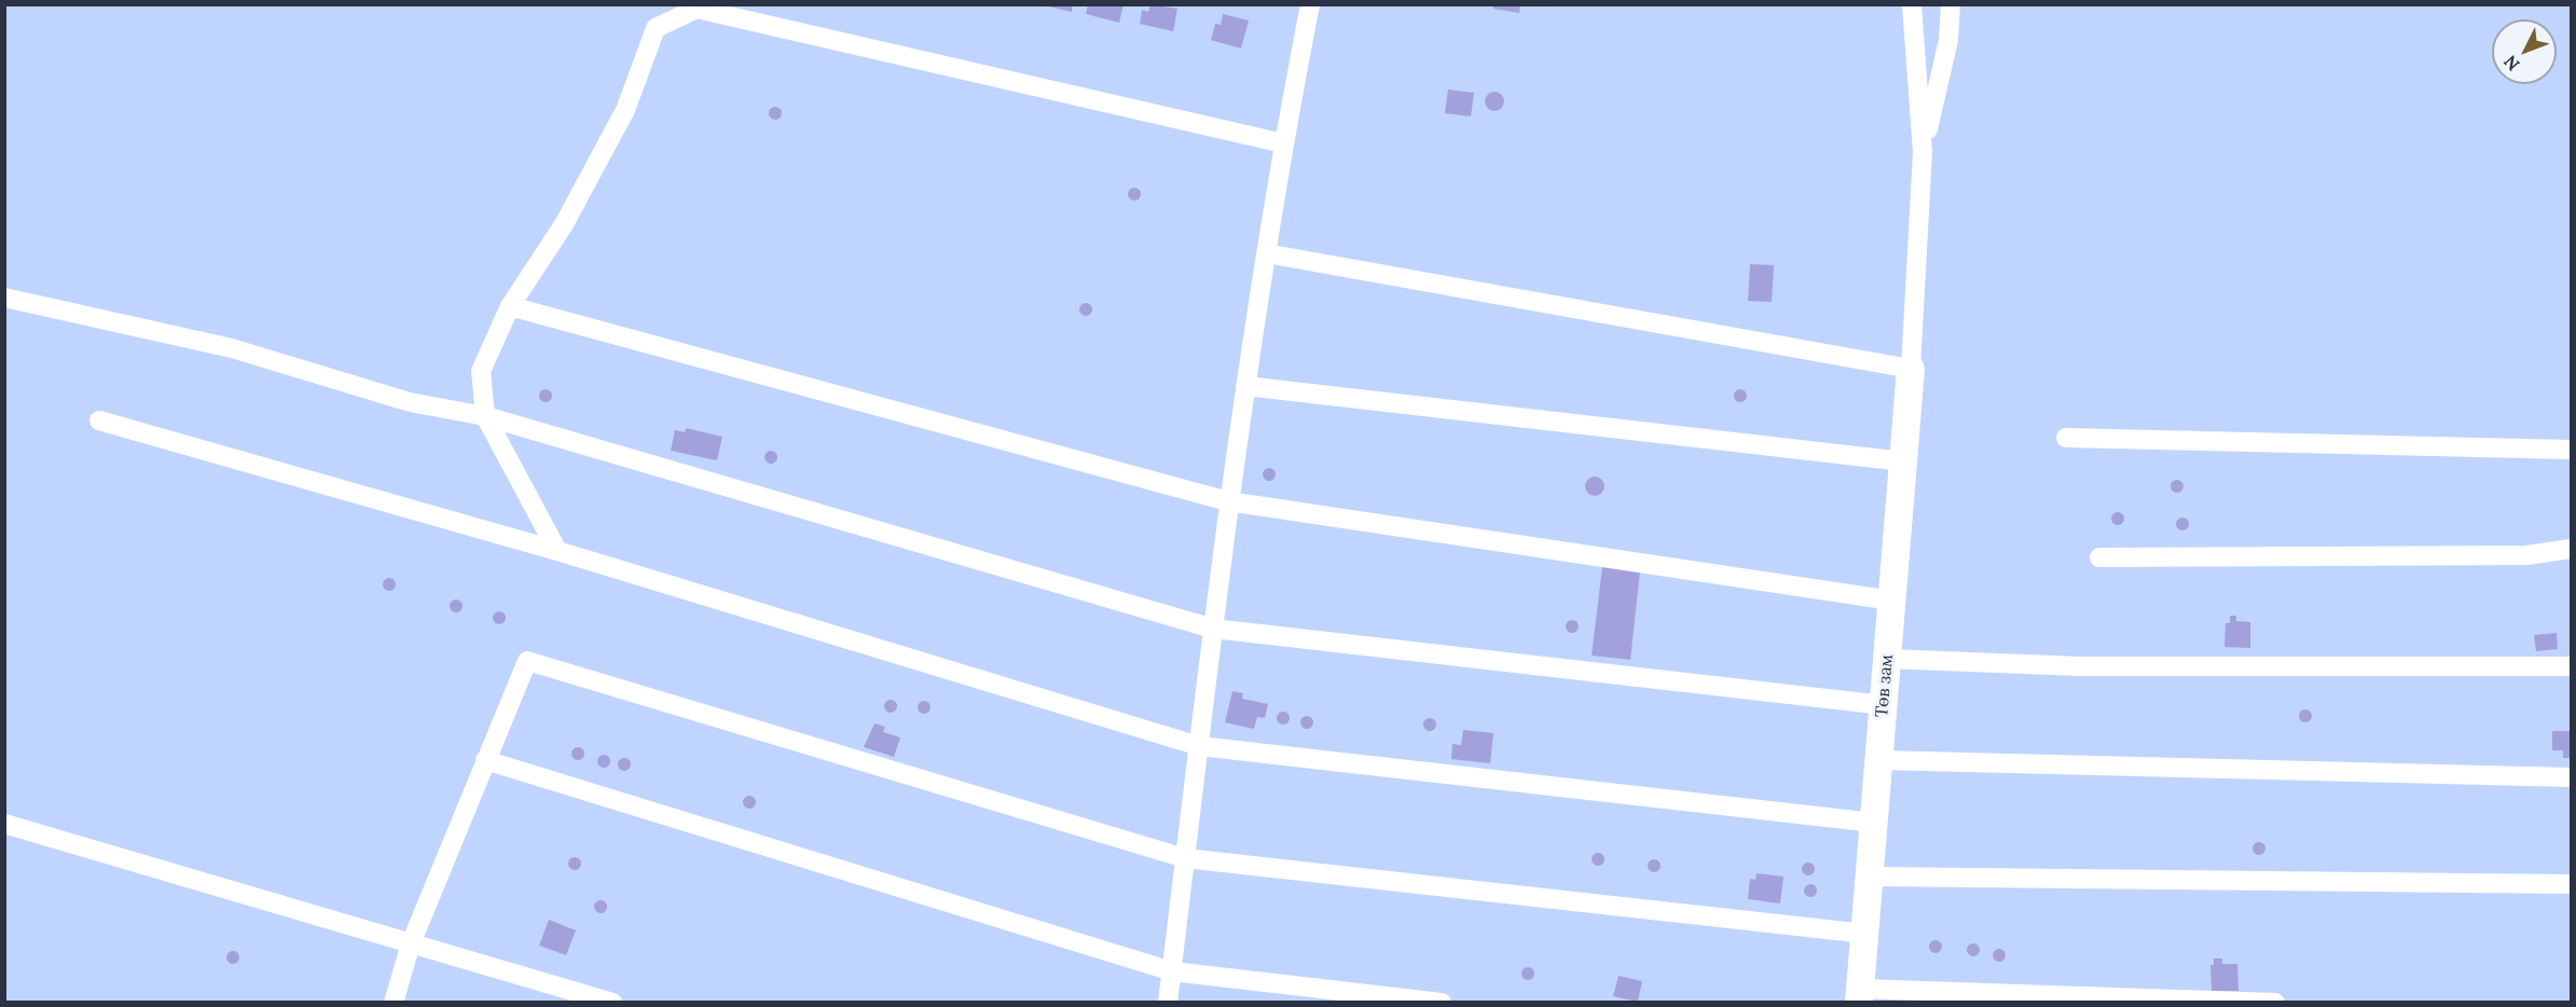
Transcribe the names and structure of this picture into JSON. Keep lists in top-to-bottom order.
{
  "streets": {
    "street": ["Төв зам"]
  },
  "north": "bottom left"
}
